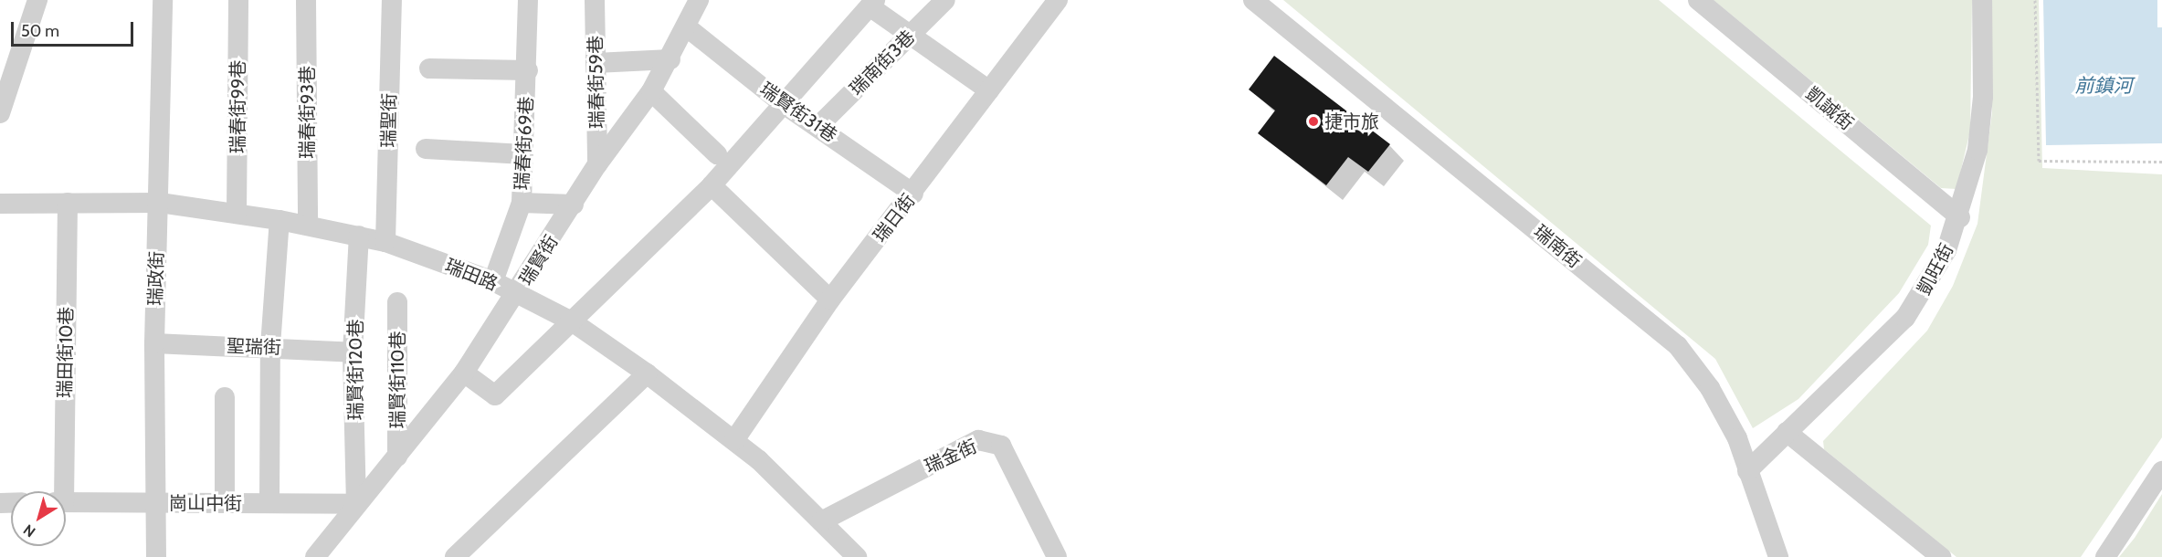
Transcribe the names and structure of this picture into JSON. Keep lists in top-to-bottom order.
{
  "streets": {
    "street": [
      "瑞南街3巷",
      "瑞春街59巷",
      "瑞春街99巷",
      "凱誠街",
      "瑞春街93巷",
      "瑞賢街31巷",
      "瑞聖街",
      "瑞春街69巷",
      "瑞日街",
      "瑞南街",
      "瑞賢街",
      "凱旺街",
      "瑞田路",
      "瑞政街",
      "聖瑞街",
      "瑞田街10巷",
      "瑞賢街120巷",
      "瑞賢街110巷",
      "瑞金街",
      "崗山中街"
    ]
  },
  "crossings": [
    ["瑞南街3巷", "瑞賢街31巷"],
    ["瑞春街59巷", "瑞賢街"],
    ["瑞春街99巷", "瑞田路"],
    ["凱誠街", "凱旺街"],
    ["瑞春街93巷", "瑞田路"],
    ["瑞賢街31巷", "瑞日街"],
    ["瑞賢街31巷", "瑞賢街"],
    ["瑞聖街", "瑞田路"],
    ["瑞春街69巷", "瑞田路"],
    ["瑞日街", "瑞田路"],
    ["瑞南街", "凱旺街"],
    ["瑞賢街", "瑞田路"],
    ["瑞賢街", "瑞賢街120巷"],
    ["瑞賢街", "瑞賢街110巷"],
    ["瑞賢街", "崗山中街"],
    ["瑞田路", "瑞政街"],
    ["瑞田路", "瑞田街10巷"],
    ["瑞田路", "瑞賢街120巷"],
    ["瑞田路", "瑞金街"],
    ["瑞政街", "聖瑞街"],
    ["瑞政街", "崗山中街"],
    ["聖瑞街", "瑞賢街120巷"],
    ["瑞賢街120巷", "崗山中街"]
  ],
  "water": ["前鎮河"],
  "places": ["捷市旅"],
  "scale_bar": "50 m",
  "north": "bottom left"
}
